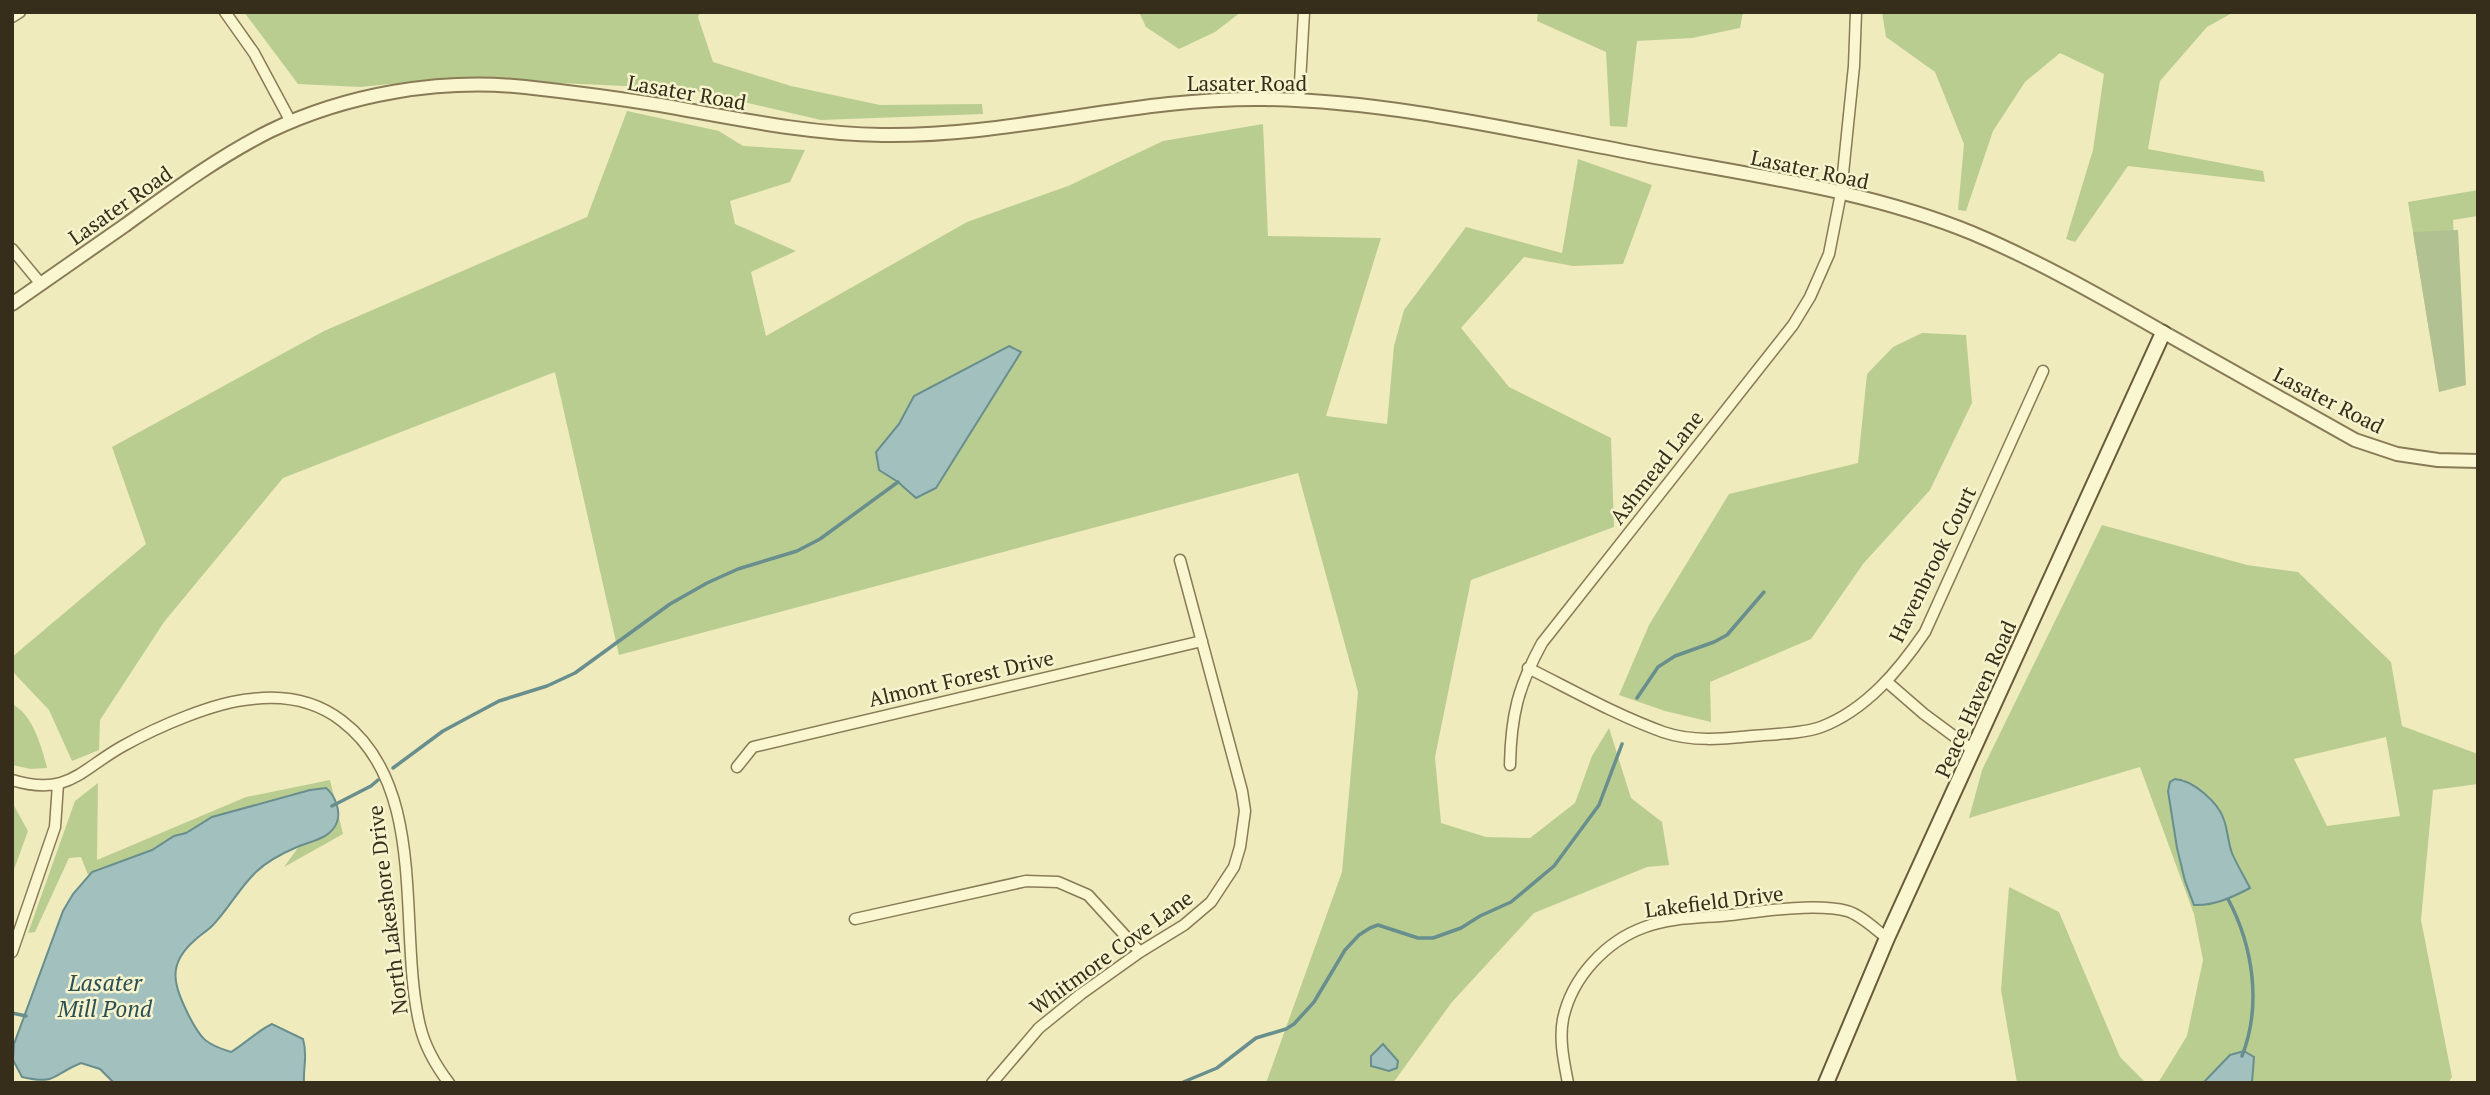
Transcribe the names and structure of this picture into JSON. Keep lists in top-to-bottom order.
{
  "streets": {
    "main road": ["Peace Haven Road"],
    "street": [
      "Lasater Road",
      "Ashmead Lane",
      "Havenbrook Court",
      "Almont Forest Drive",
      "Lakefield Drive",
      "North Lakeshore Drive",
      "Whitmore Cove Lane"
    ]
  },
  "crossings": [
    ["Lasater Road", "Ashmead Lane"],
    ["Lasater Road", "Peace Haven Road"],
    ["Ashmead Lane", "Havenbrook Court"],
    ["Almont Forest Drive", "Whitmore Cove Lane"],
    ["Peace Haven Road", "Lakefield Drive"]
  ],
  "water": ["Lasater Mill Pond"]
}
